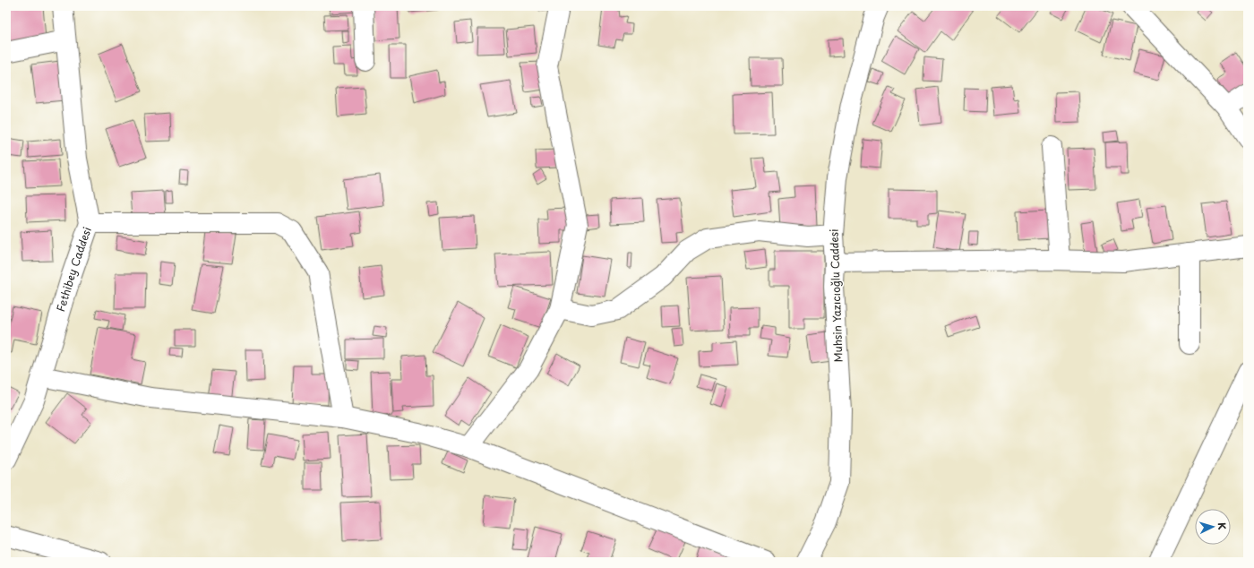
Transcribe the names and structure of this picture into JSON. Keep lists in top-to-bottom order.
{
  "streets": {
    "street": ["Fethibey Caddesi", "Muhsin Yazıcıoğlu Caddesi"]
  },
  "north": "right"
}
